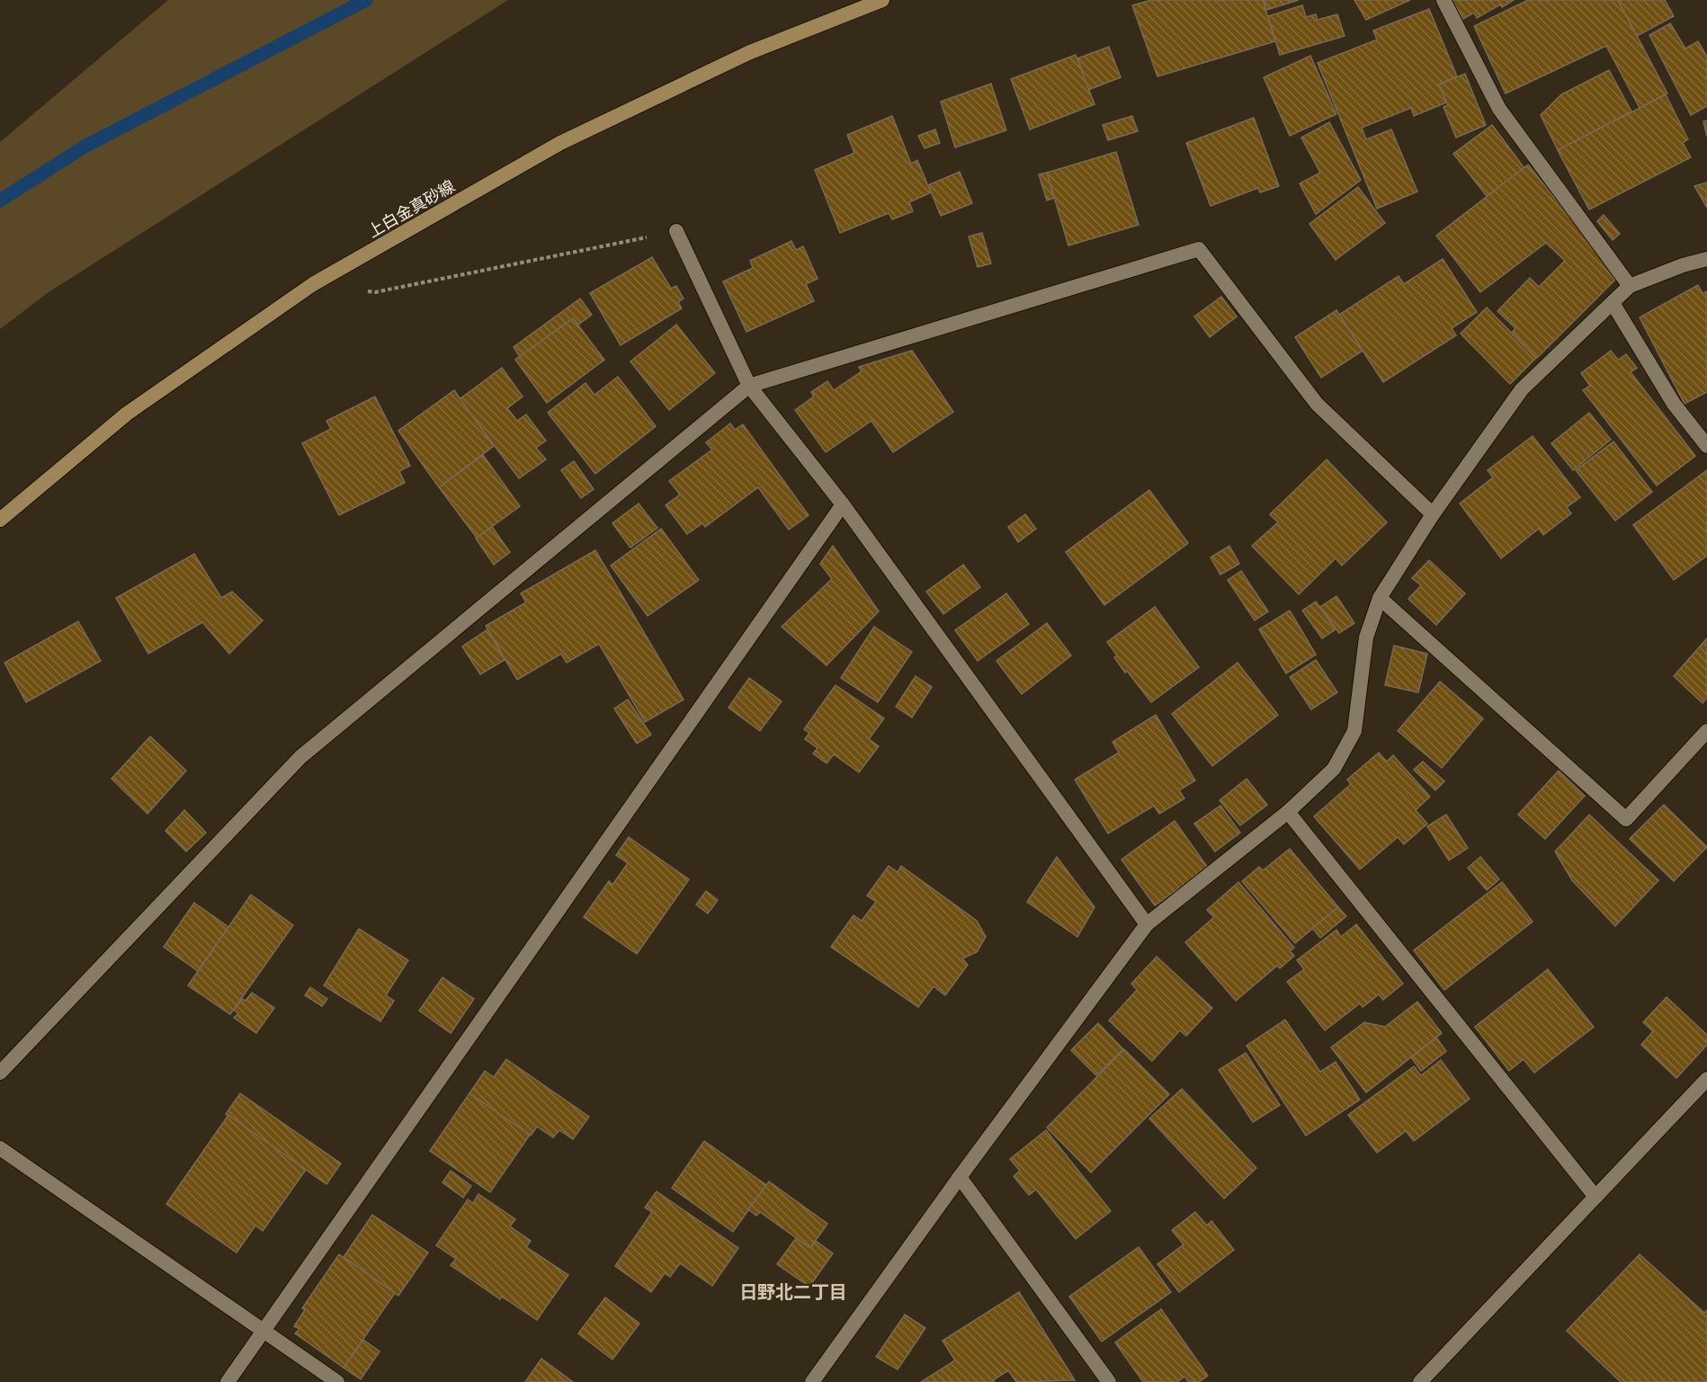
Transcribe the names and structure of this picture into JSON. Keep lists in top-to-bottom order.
{
  "streets": {
    "main road": ["上白金真砂線"]
  },
  "districts": ["日野北二丁目"]
}
